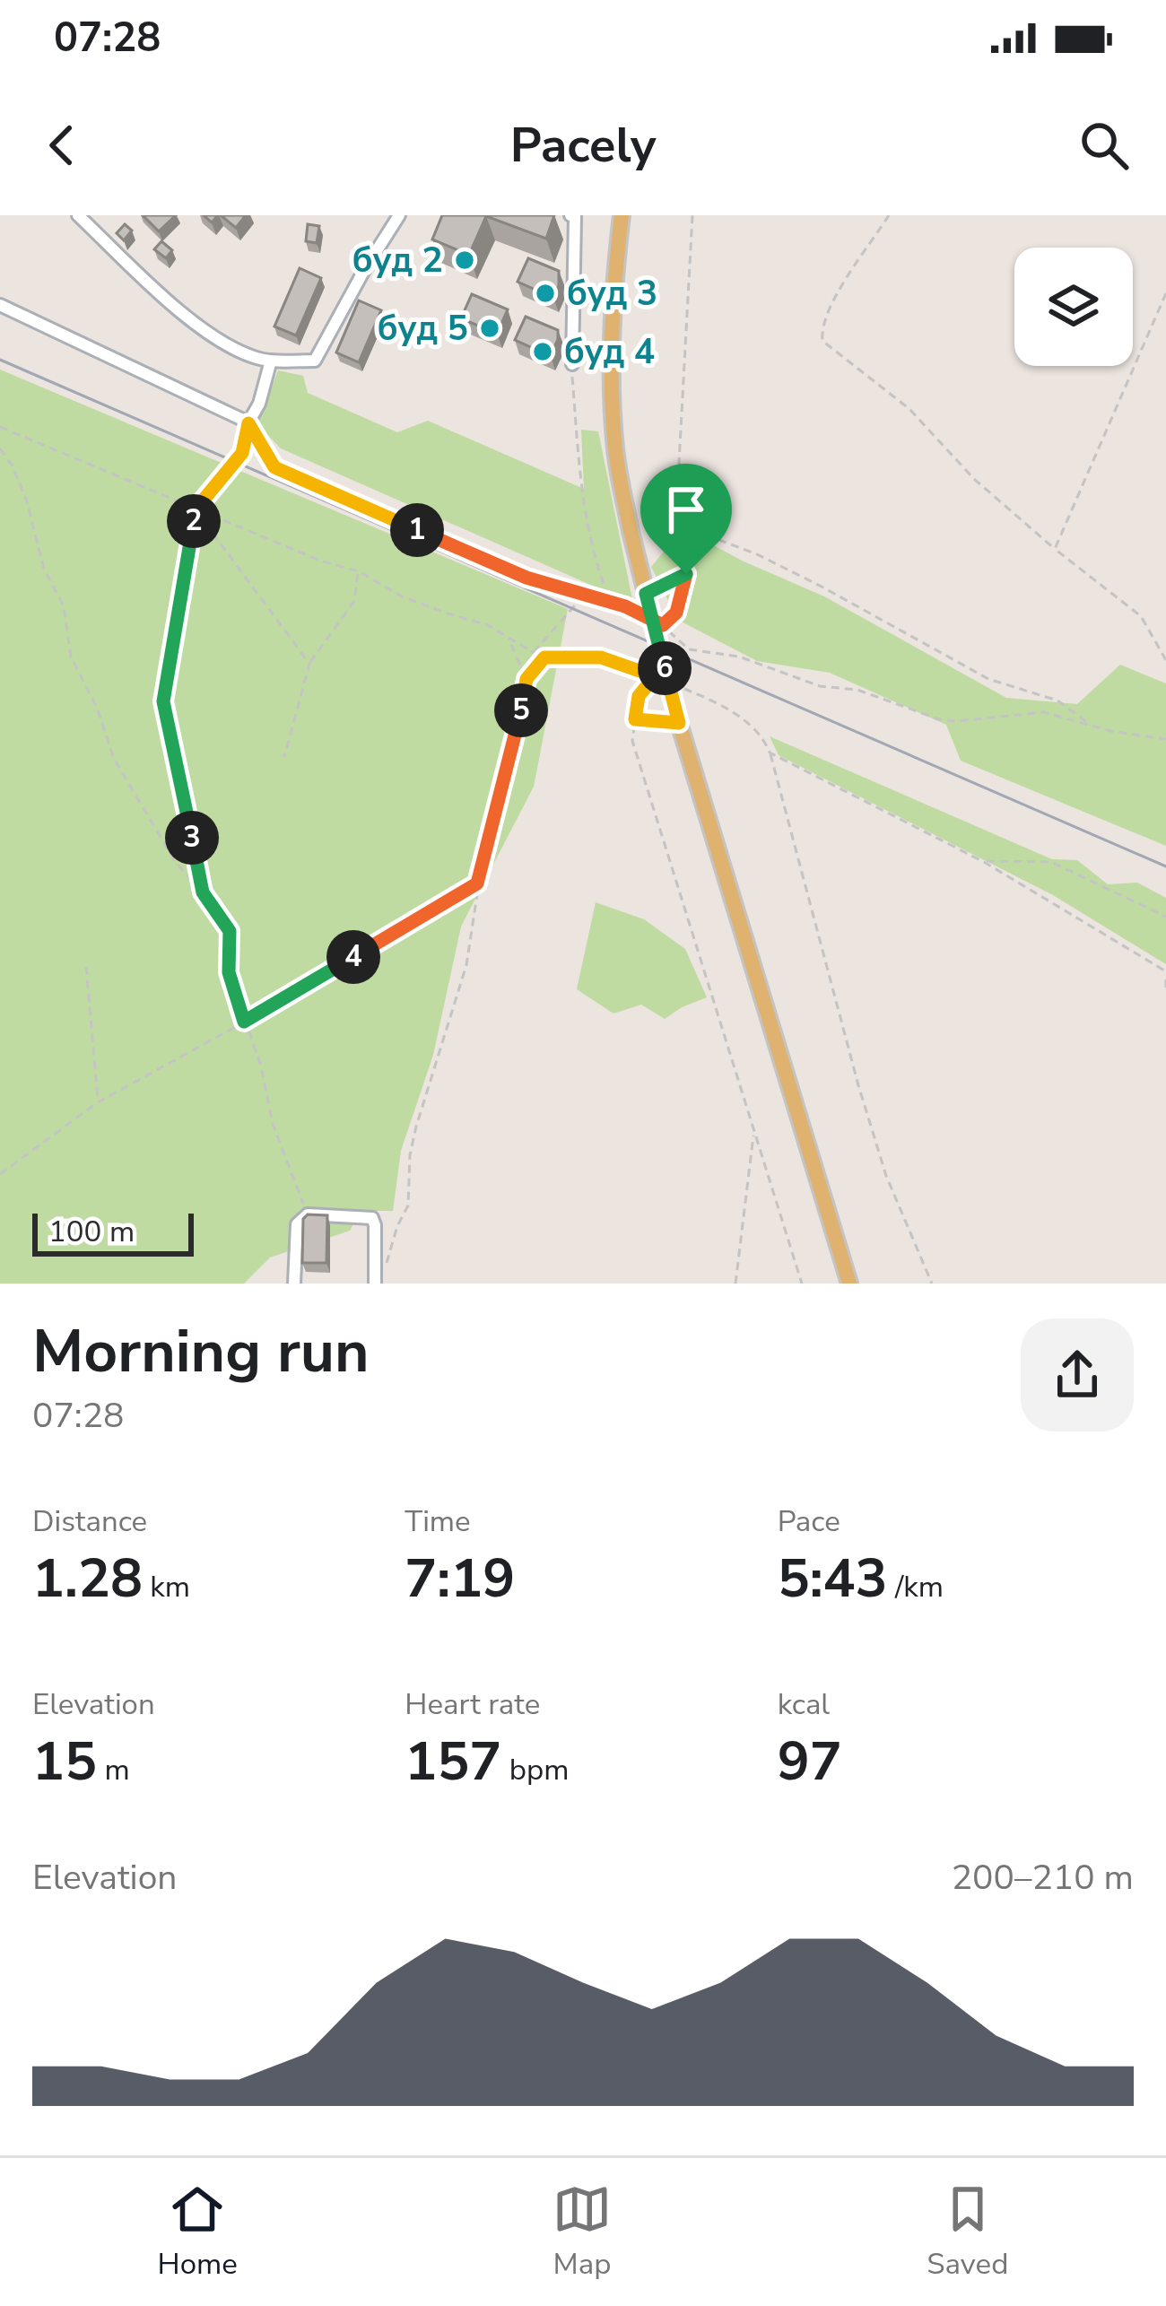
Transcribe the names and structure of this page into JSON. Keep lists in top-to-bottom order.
{
  "places": [
    "буд 2",
    "буд 3",
    "буд 5",
    "буд 4"
  ],
  "scale_bar": "100 m",
  "page": {
    "status": "07:28",
    "header": "Pacely",
    "pins": [
      "2",
      "1",
      "6",
      "5",
      "3",
      "4"
    ],
    "scale": "100 m",
    "heading": ["Morning run", "07:28"],
    "stats": [
      ["Distance", "1.28 km"],
      ["Time", "7:19"],
      ["Pace", "5:43 /km"],
      ["Elevation", "15 m"],
      ["Heart rate", "157 bpm"],
      ["kcal", "97"]
    ],
    "chart": ["Elevation", "200–210 m"],
    "tabs": ["Home", "Map", "Saved"]
  }
}
